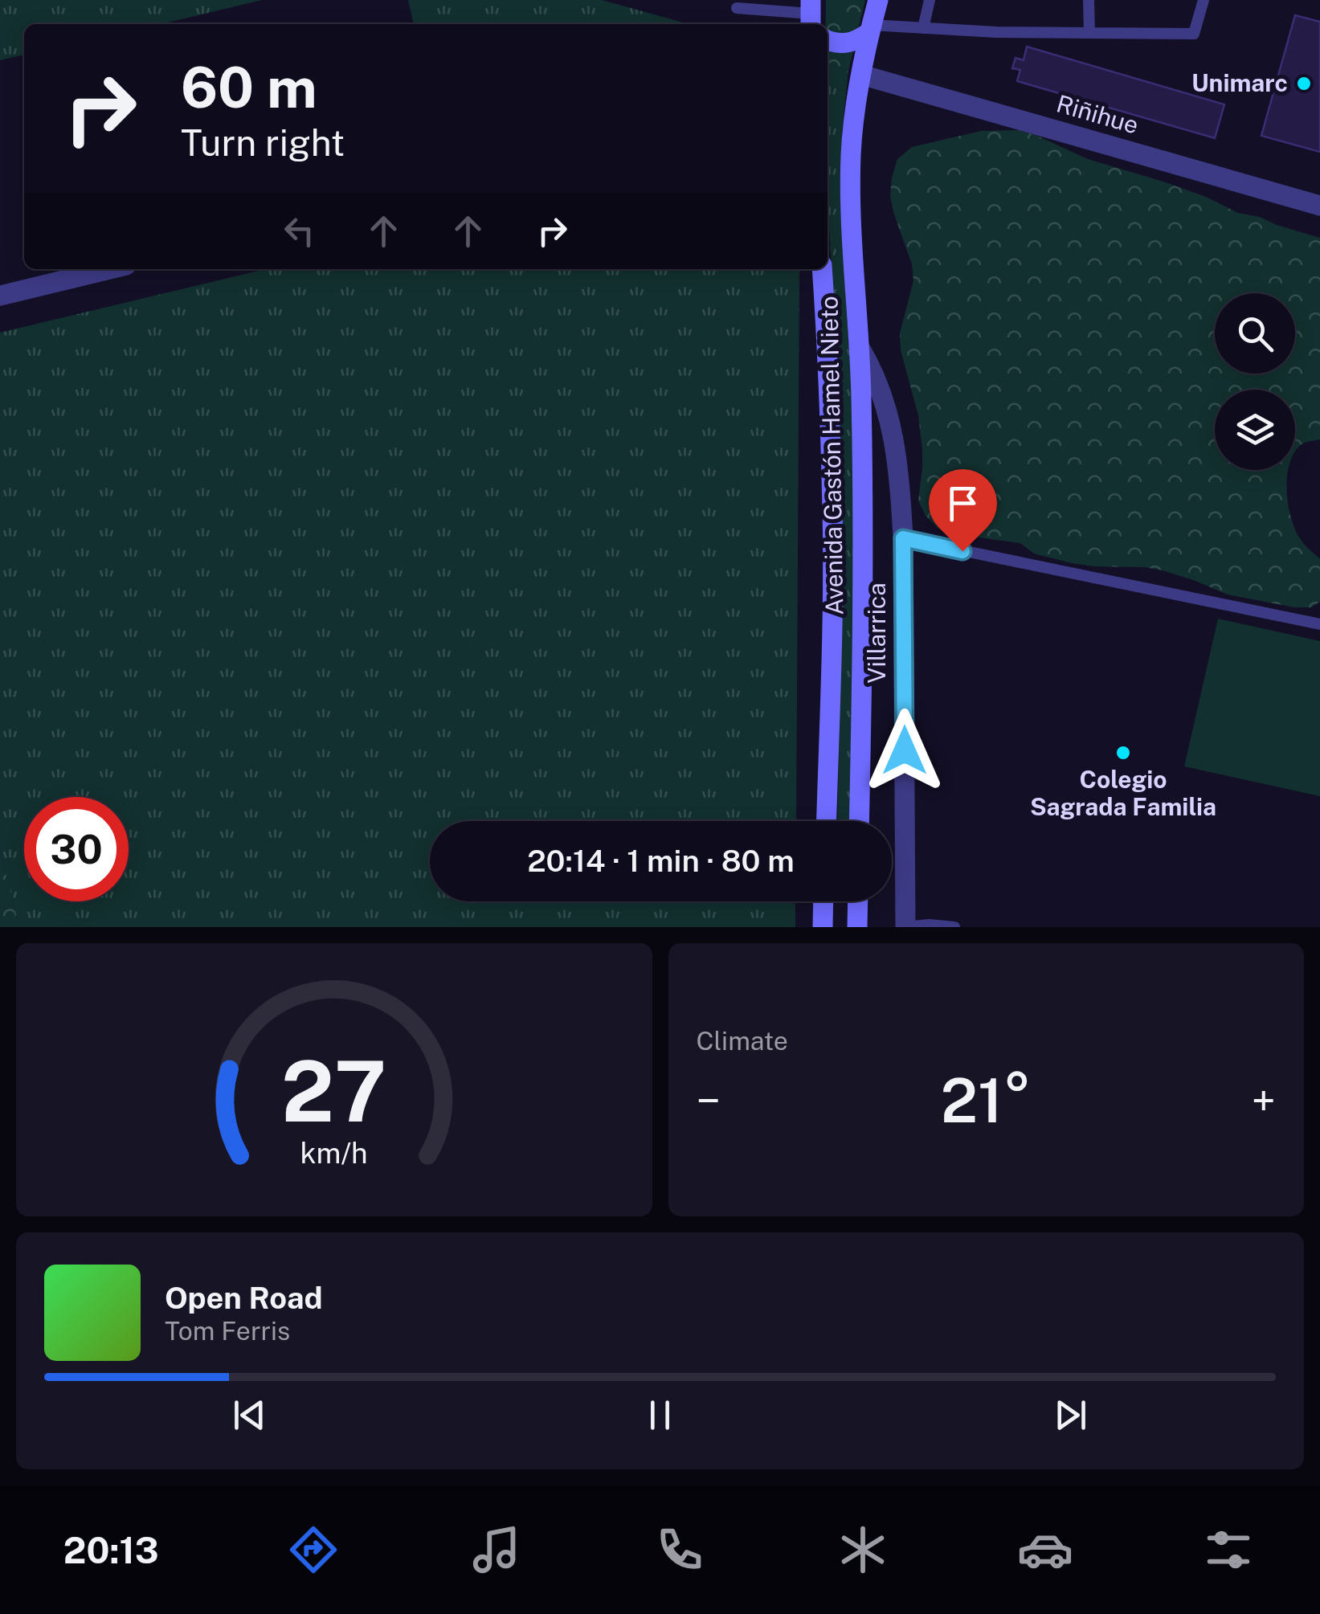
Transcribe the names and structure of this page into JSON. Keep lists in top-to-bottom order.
{
  "streets": {
    "main road": ["Avenida Gastón Hamel Nieto"],
    "street": ["Riñihue", "Villarrica"]
  },
  "crossings": [
    ["Riñihue", "Avenida Gastón Hamel Nieto"],
    ["Avenida Gastón Hamel Nieto", "Villarrica"]
  ],
  "places": ["Unimarc", "Colegio Sagrada Familia"],
  "page": {
    "turn": ["60 m", "Turn right"],
    "limit": "30",
    "trip": "20:14 · 1 min · 80 m",
    "tile": "Climate",
    "heat": ["−", "21°", "+"],
    "song": ["Open Road", "Tom Ferris"],
    "tabs": "20:13",
    "gauge": ["27", "km/h"]
  }
}
